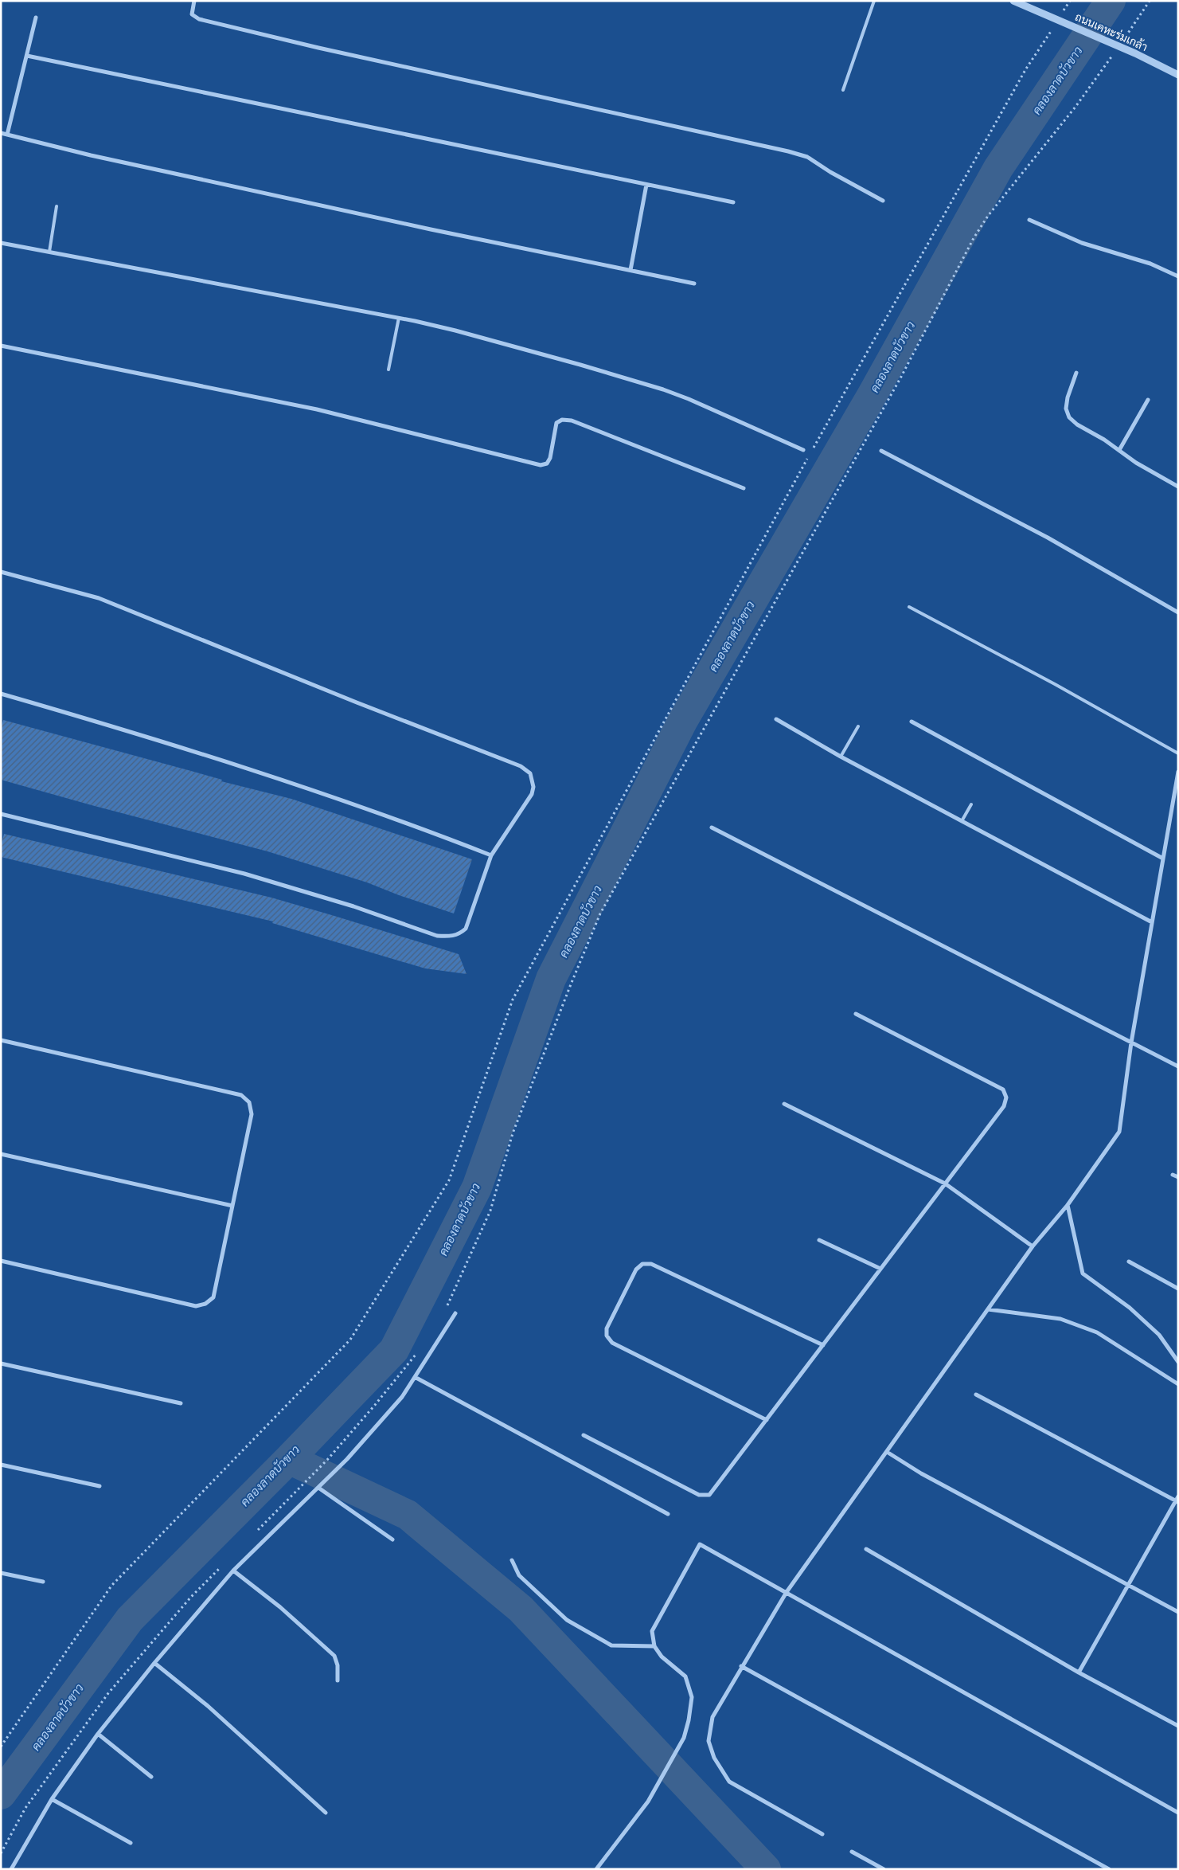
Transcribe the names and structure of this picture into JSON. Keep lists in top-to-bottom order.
{
  "streets": {
    "street": ["ถนนเคหะร่มเกล้า"]
  },
  "water": ["คลองลาดบัวขาว"]
}
